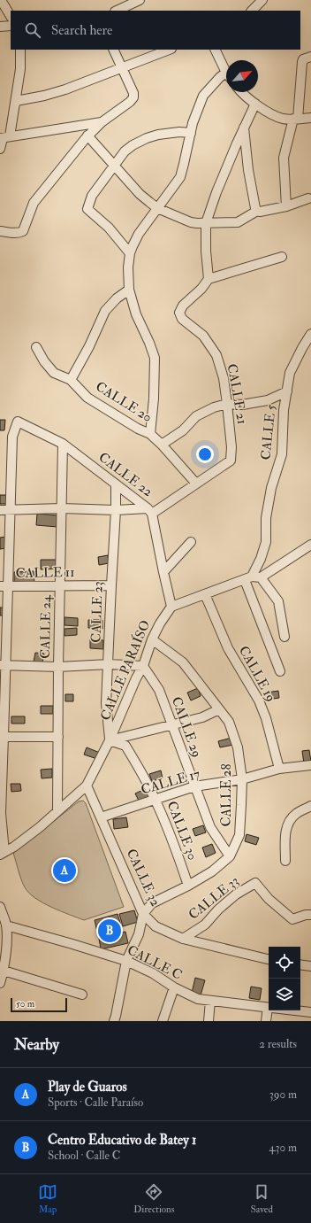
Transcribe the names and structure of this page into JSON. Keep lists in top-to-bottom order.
{
  "streets": {
    "street": [
      "CALLE 21",
      "CALLE 20",
      "CALLE 5",
      "CALLE 22",
      "CALLE 11",
      "CALLE 23",
      "CALLE 24",
      "CALLE PARAÍSO",
      "CALLE 19",
      "CALLE 29",
      "CALLE 17",
      "CALLE 28",
      "CALLE 30",
      "CALLE 32",
      "CALLE 33",
      "CALLE C"
    ]
  },
  "crossings": [
    ["CALLE 21", "CALLE 20"],
    ["CALLE 21", "CALLE 22"],
    ["CALLE 22", "CALLE 23"],
    ["CALLE 22", "CALLE 24"],
    ["CALLE 22", "CALLE PARAÍSO"],
    ["CALLE 11", "CALLE 23"],
    ["CALLE 11", "CALLE 24"],
    ["CALLE 23", "CALLE PARAÍSO"],
    ["CALLE 23", "CALLE 30"],
    ["CALLE 24", "CALLE PARAÍSO"],
    ["CALLE PARAÍSO", "CALLE 29"],
    ["CALLE PARAÍSO", "CALLE 28"],
    ["CALLE PARAÍSO", "CALLE 30"],
    ["CALLE PARAÍSO", "CALLE 32"],
    ["CALLE 19", "CALLE 17"],
    ["CALLE 29", "CALLE 17"],
    ["CALLE 29", "CALLE 28"],
    ["CALLE 17", "CALLE 28"],
    ["CALLE 17", "CALLE 30"],
    ["CALLE 17", "CALLE 32"],
    ["CALLE 28", "CALLE 30"],
    ["CALLE 28", "CALLE 32"],
    ["CALLE 32", "CALLE 33"]
  ],
  "scale_bar": "50 m",
  "north": "top right",
  "page": {
    "search": "Search here",
    "pins": ["A", "B"],
    "scale": "50 m",
    "heading": ["Nearby", "2 results"],
    "list": [
      {
        "mark": "A",
        "name": "Play de Guaros",
        "note": "Sports · Calle Paraíso",
        "value": "390 m"
      },
      {
        "mark": "B",
        "name": "Centro Educativo de Batey 1",
        "note": "School · Calle C",
        "value": "430 m"
      }
    ],
    "nav": ["Map", "Directions", "Saved"]
  }
}
